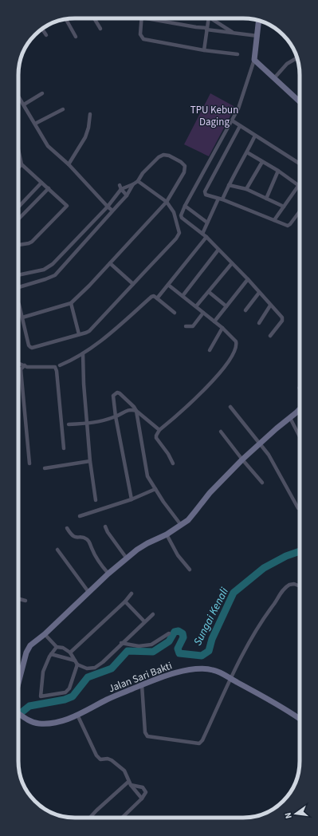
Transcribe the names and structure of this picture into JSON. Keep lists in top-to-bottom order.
{
  "streets": {
    "street": ["Jalan Sari Bakti"]
  },
  "water": ["Sungai Kenali"],
  "parks": ["TPU Kebun Daging"],
  "north": "left"
}
